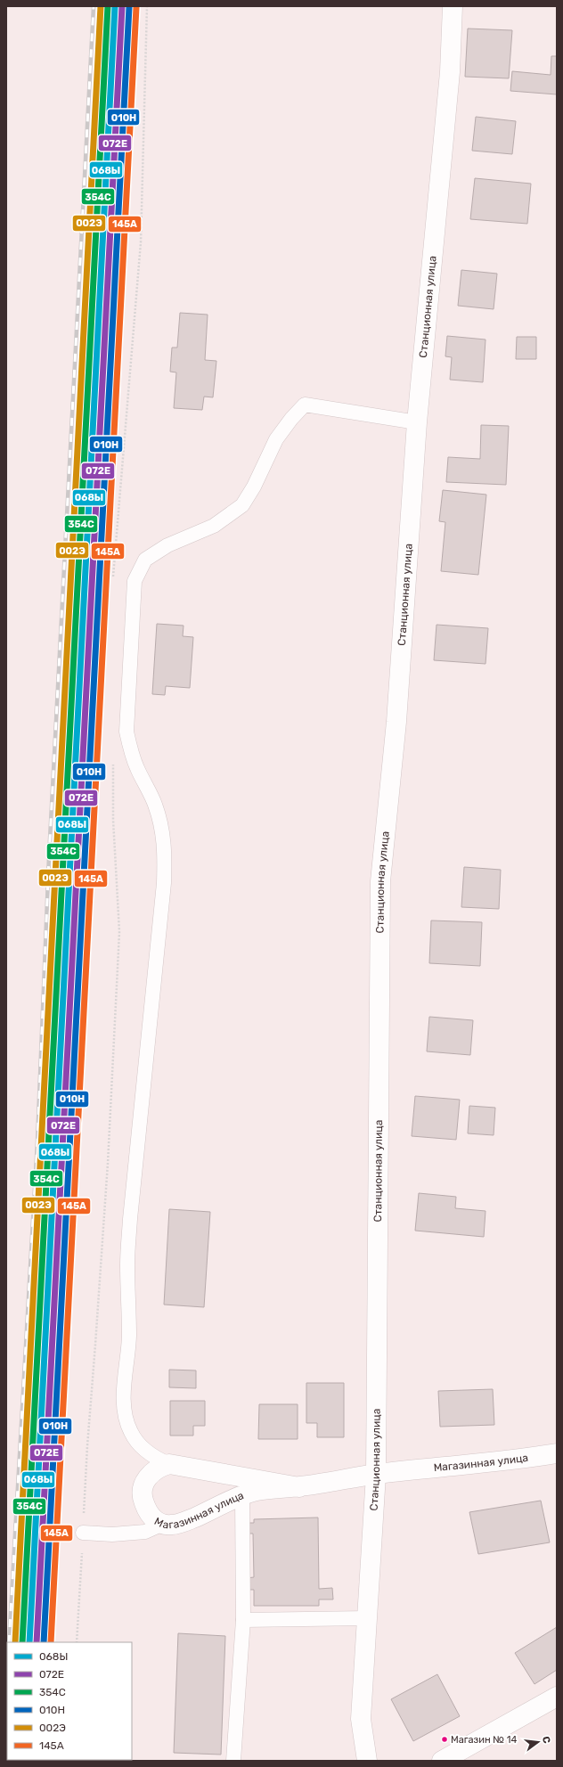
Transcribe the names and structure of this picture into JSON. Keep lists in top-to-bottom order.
{
  "streets": {
    "street": ["Станционная улица", "Магазинная улица"]
  },
  "crossings": [
    ["Станционная улица", "Магазинная улица"]
  ],
  "places": ["Магазин № 14"],
  "lines": [
    "transit line 068Ы",
    "transit line 072Е",
    "transit line 354С",
    "transit line 002Э",
    "transit line 010Н",
    "transit line 145А"
  ],
  "legend": [
    "068Ы",
    "072Е",
    "354С",
    "010Н",
    "002Э",
    "145А"
  ],
  "north": "right"
}
